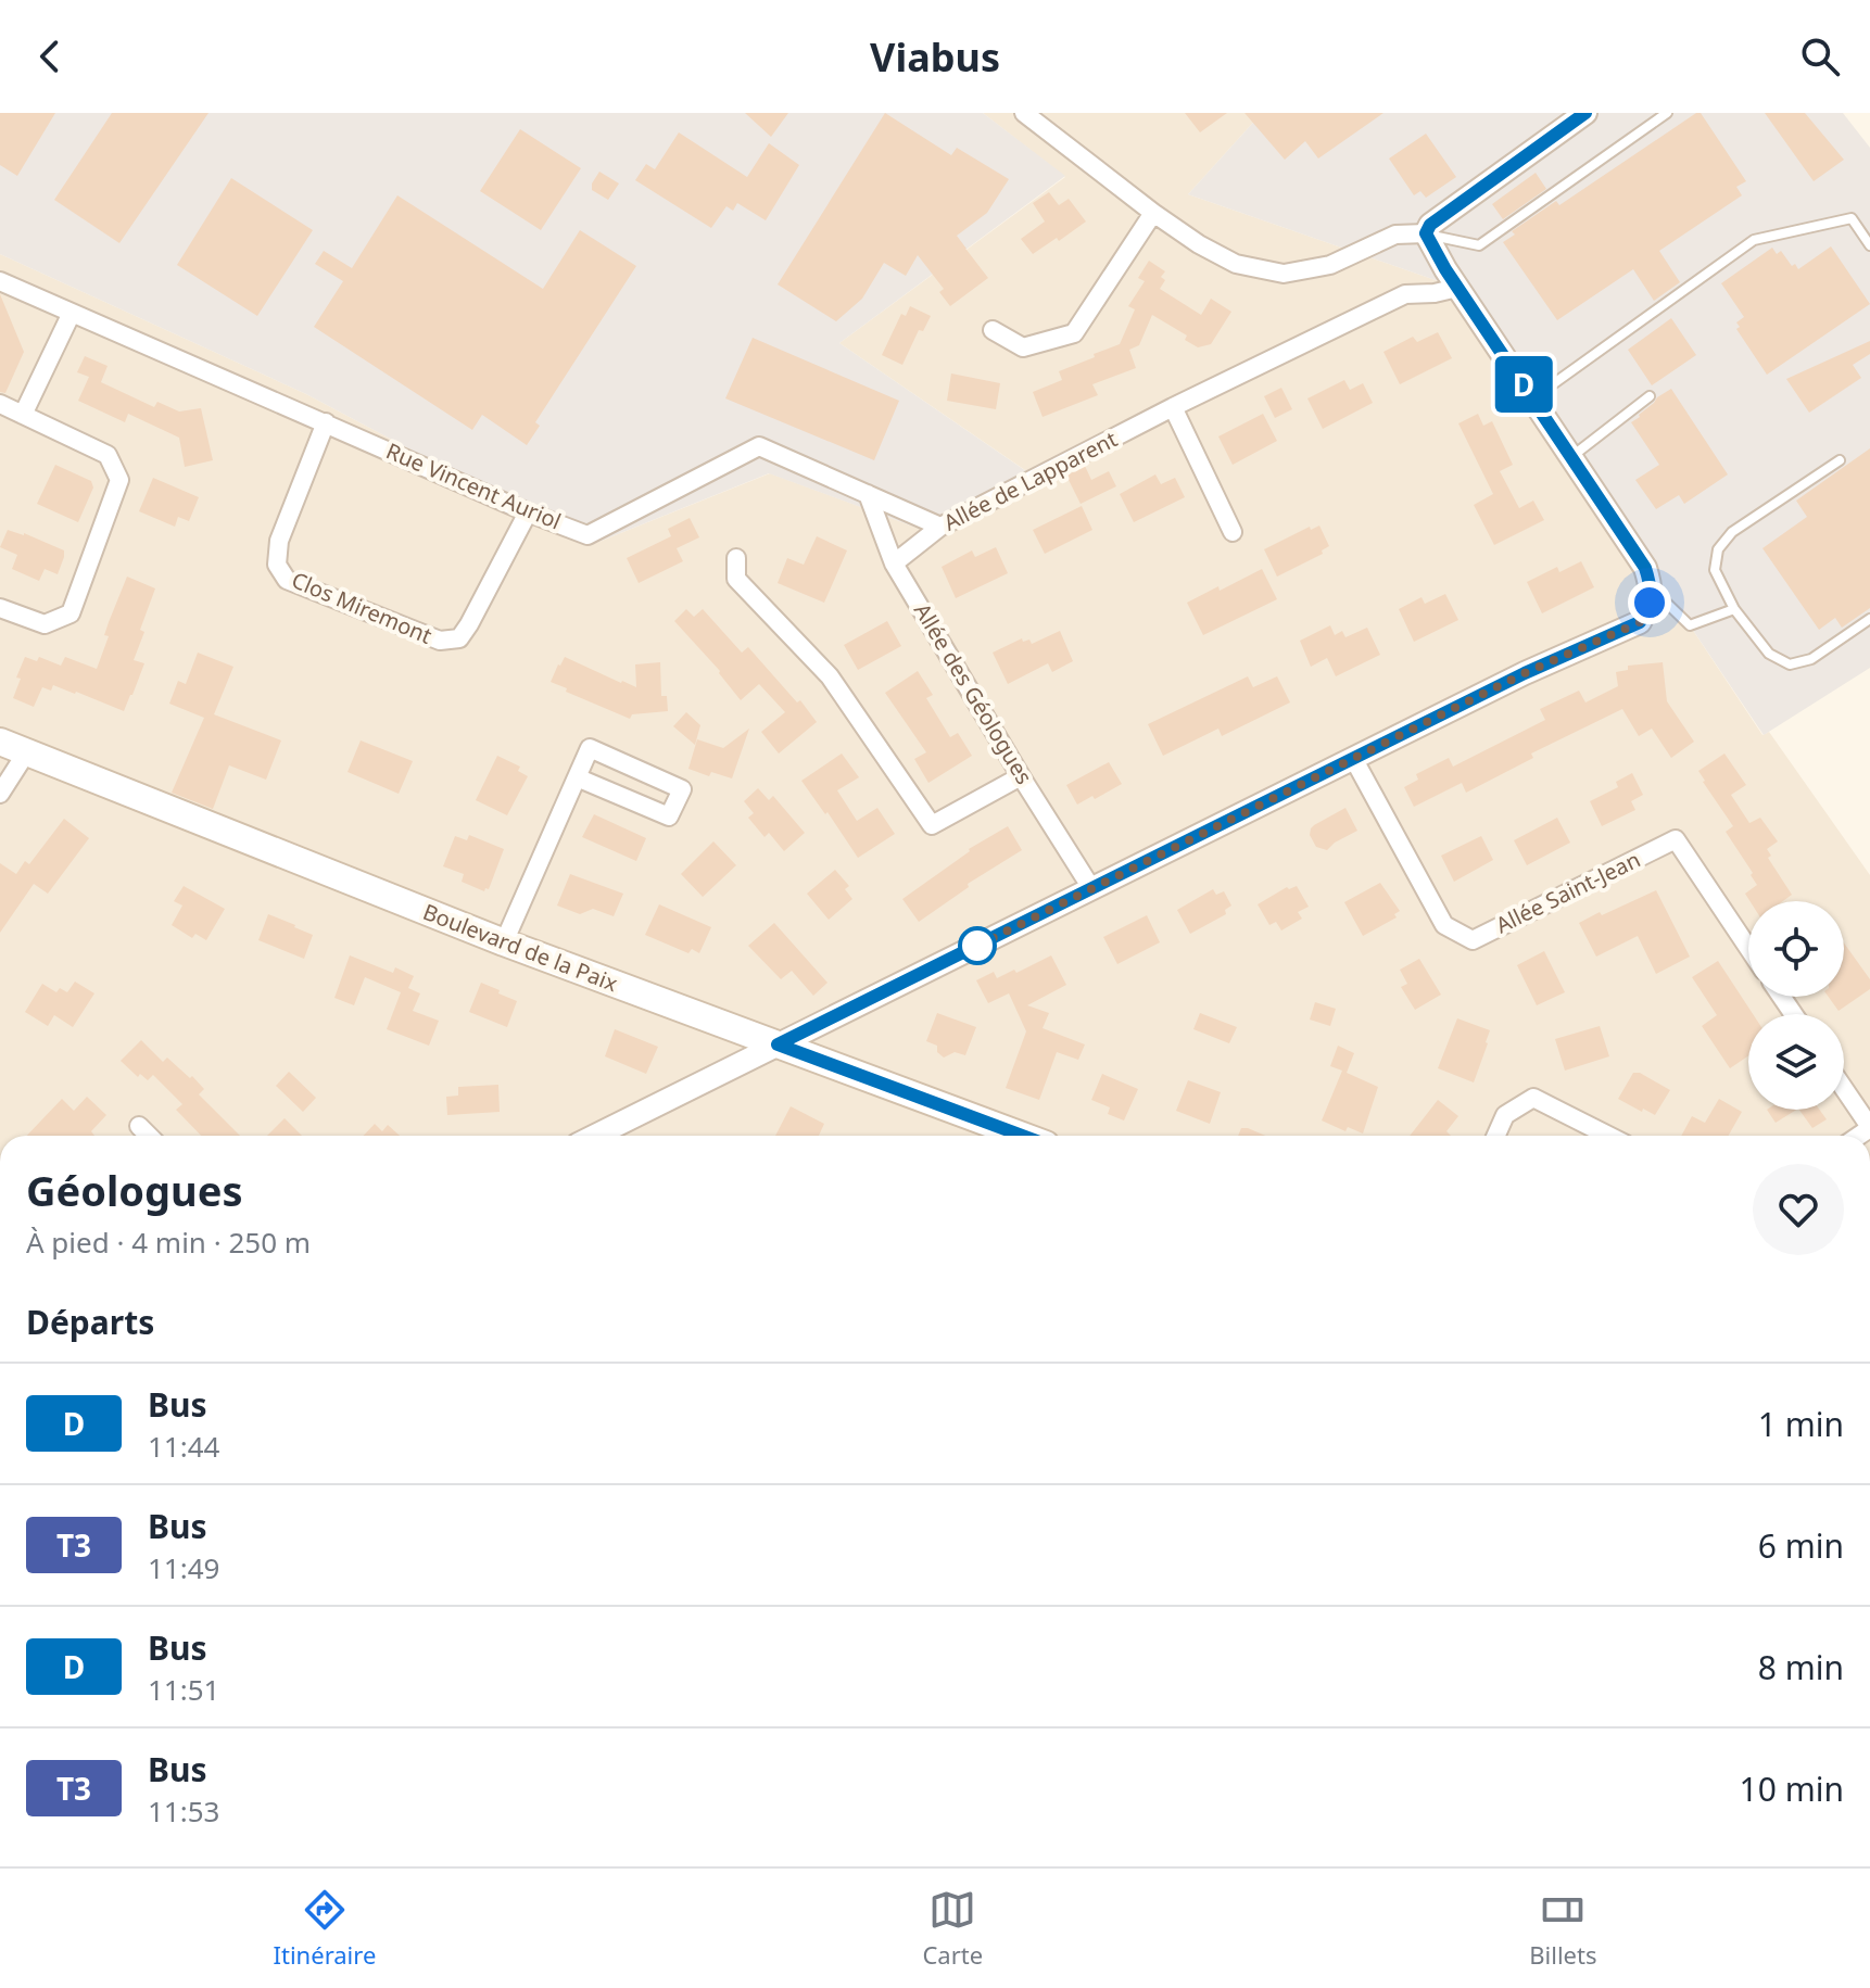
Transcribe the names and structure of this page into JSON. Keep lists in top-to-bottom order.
{
  "streets": {
    "main road": ["Boulevard de la Paix"],
    "street": [
      "Allée de Lapparent",
      "Rue Vincent Auriol",
      "Clos Miremont",
      "Allée des Géologues",
      "Allée Saint-Jean"
    ]
  },
  "crossings": [
    ["Allée de Lapparent", "Rue Vincent Auriol"],
    ["Allée de Lapparent", "Allée des Géologues"],
    ["Rue Vincent Auriol", "Clos Miremont"],
    ["Rue Vincent Auriol", "Allée des Géologues"]
  ],
  "lines": ["bus line D"],
  "page": {
    "header": "Viabus",
    "on_map": "D",
    "heading": [
      ["Géologues", "À pied · 4 min · 250 m"],
      "Départs"
    ],
    "list": [
      {
        "mark": "D",
        "name": "Bus",
        "note": "11:44",
        "value": "1 min"
      },
      {
        "mark": "T3",
        "name": "Bus",
        "note": "11:49",
        "value": "6 min"
      },
      {
        "mark": "D",
        "name": "Bus",
        "note": "11:51",
        "value": "8 min"
      },
      {
        "mark": "T3",
        "name": "Bus",
        "note": "11:53",
        "value": "10 min"
      }
    ],
    "tabs": ["Itinéraire", "Carte", "Billets"]
  }
}
